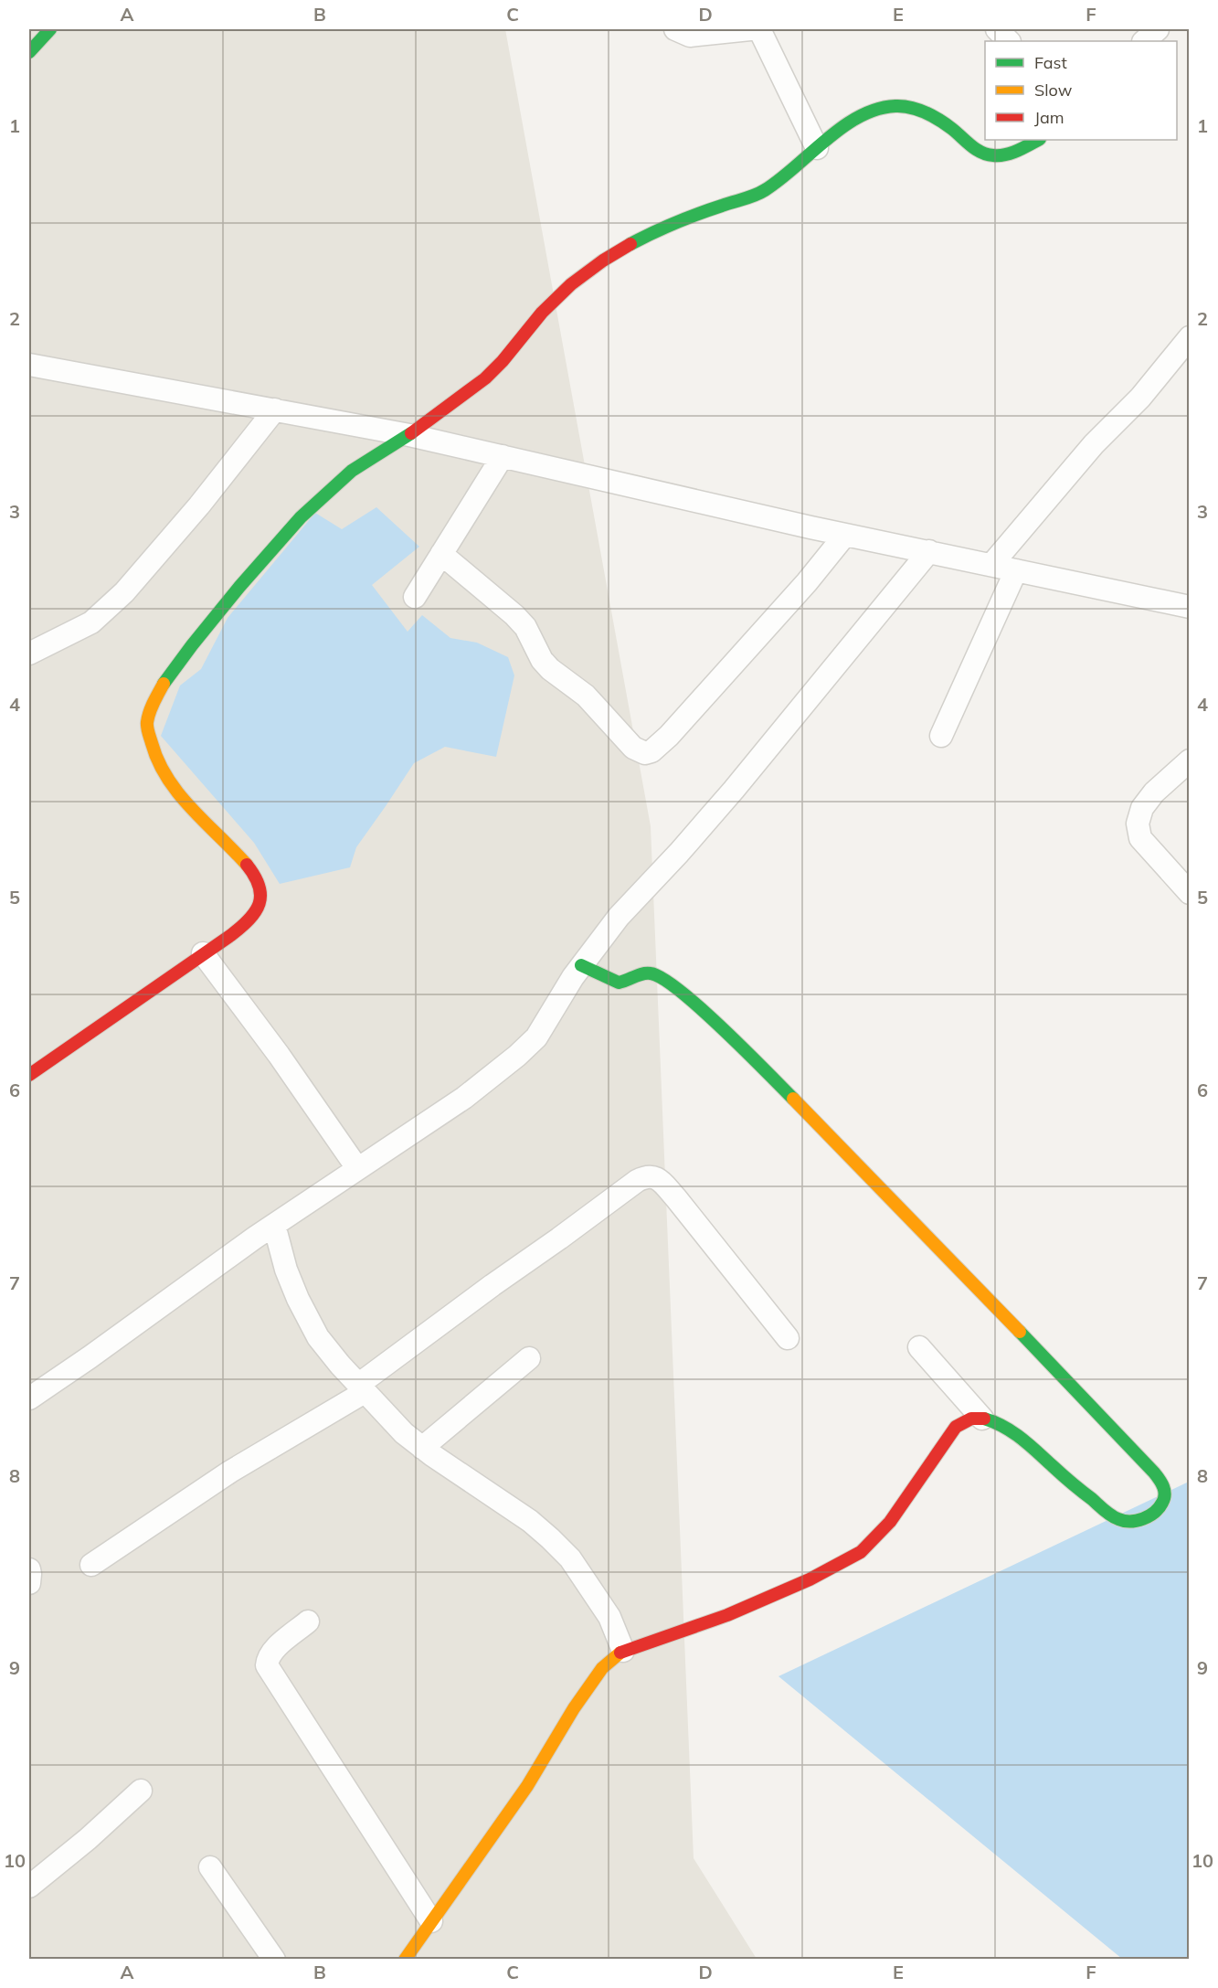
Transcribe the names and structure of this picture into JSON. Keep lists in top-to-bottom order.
{
  "legend": ["Fast", "Slow", "Jam"],
  "grid": {
    "columns": [
      "A",
      "B",
      "C",
      "D",
      "E",
      "F"
    ],
    "rows": [
      "1",
      "2",
      "3",
      "4",
      "5",
      "6",
      "7",
      "8",
      "9",
      "10"
    ]
  }
}
